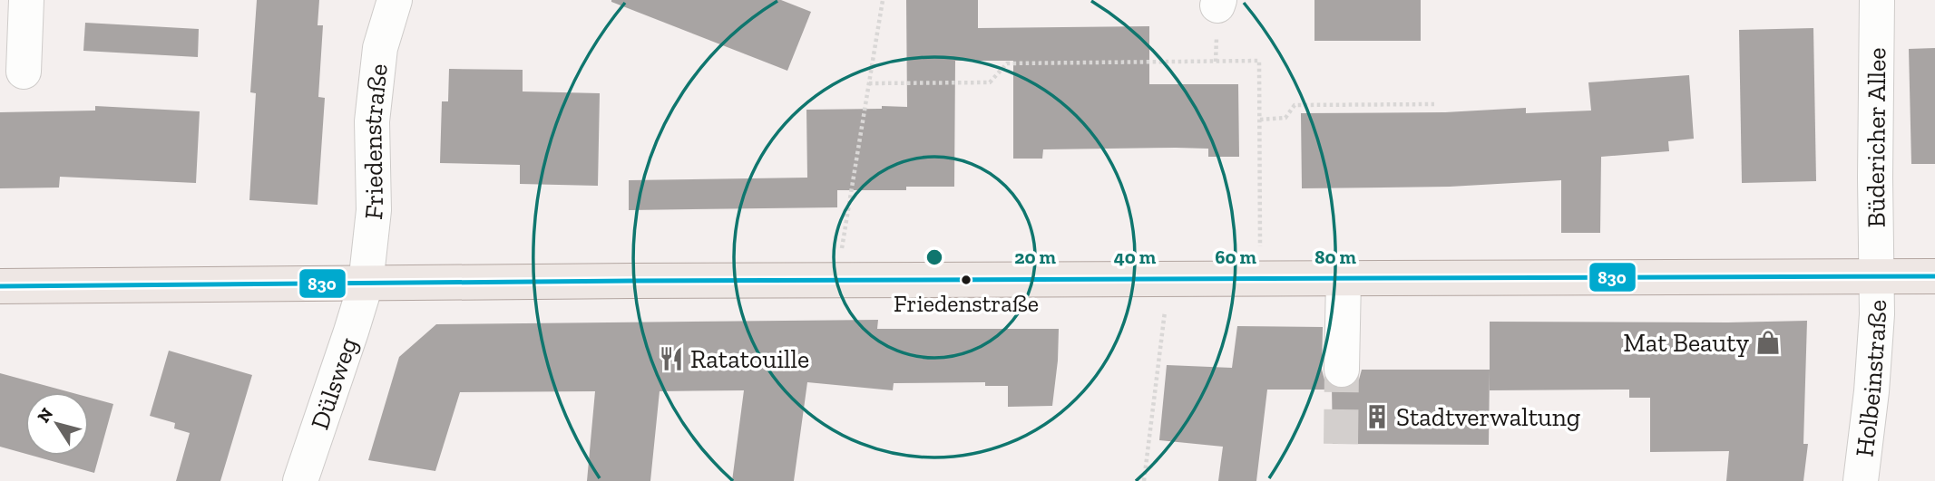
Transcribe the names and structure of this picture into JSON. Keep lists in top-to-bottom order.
{
  "streets": {
    "street": [
      "Büdericher Allee",
      "Friedenstraße",
      "Holbeinstraße",
      "Dülsweg"
    ]
  },
  "crossings": [
    ["Büdericher Allee", "Holbeinstraße"],
    ["Friedenstraße", "Dülsweg"]
  ],
  "places": {
    "other": ["Friedenstraße"],
    "shop": ["Mat Beauty"],
    "restaurant": ["Ratatouille"],
    "building": ["Stadtverwaltung"]
  },
  "lines": ["transit line 830"],
  "north": "top left",
  "rings": [
    "20 m",
    "40 m",
    "60 m",
    "80 m"
  ]
}
